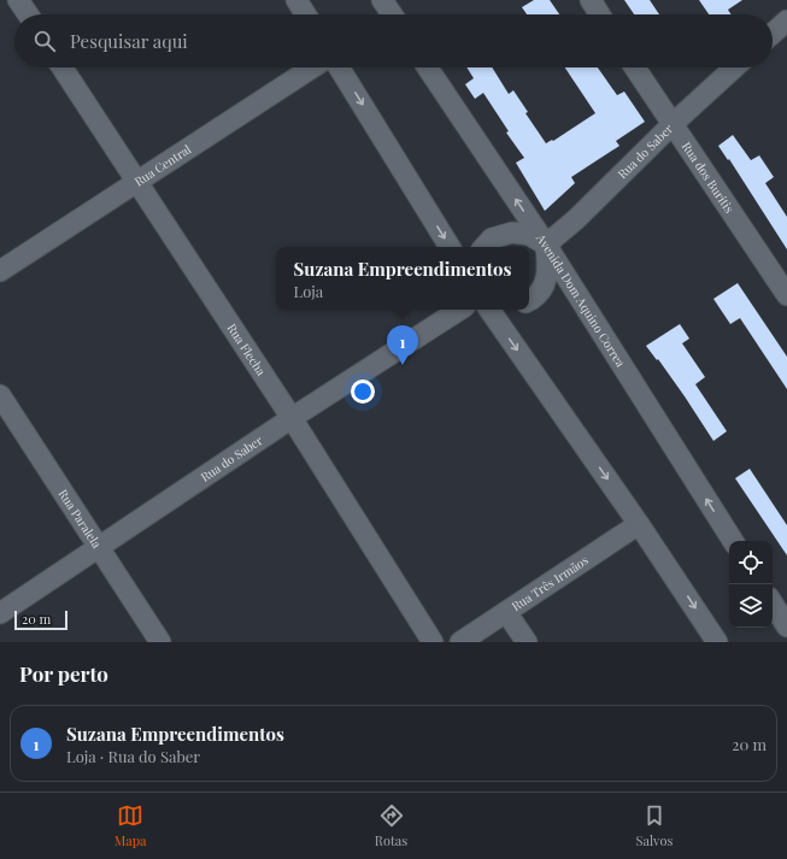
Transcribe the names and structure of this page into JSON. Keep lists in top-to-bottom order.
{
  "streets": {
    "street": [
      "Rua do Saber",
      "Rua Central",
      "Rua dos Buritis",
      "Avenida Dom Aquino Correa",
      "Rua Flecha",
      "Rua Paralela",
      "Rua Três Irmãos"
    ]
  },
  "crossings": [
    ["Rua do Saber", "Rua dos Buritis"],
    ["Rua do Saber", "Avenida Dom Aquino Correa"],
    ["Rua do Saber", "Rua Flecha"],
    ["Rua do Saber", "Rua Paralela"],
    ["Rua Central", "Rua Flecha"]
  ],
  "scale_bar": "20 m",
  "page": {
    "search": "Pesquisar aqui",
    "popup": ["Suzana Empreendimentos", "Loja"],
    "pins": "1",
    "scale": "20 m",
    "heading": "Por perto",
    "list": [
      {
        "mark": "1",
        "name": "Suzana Empreendimentos",
        "note": "Loja · Rua do Saber",
        "value": "20 m"
      }
    ],
    "nav": ["Mapa", "Rotas", "Salvos"]
  }
}
